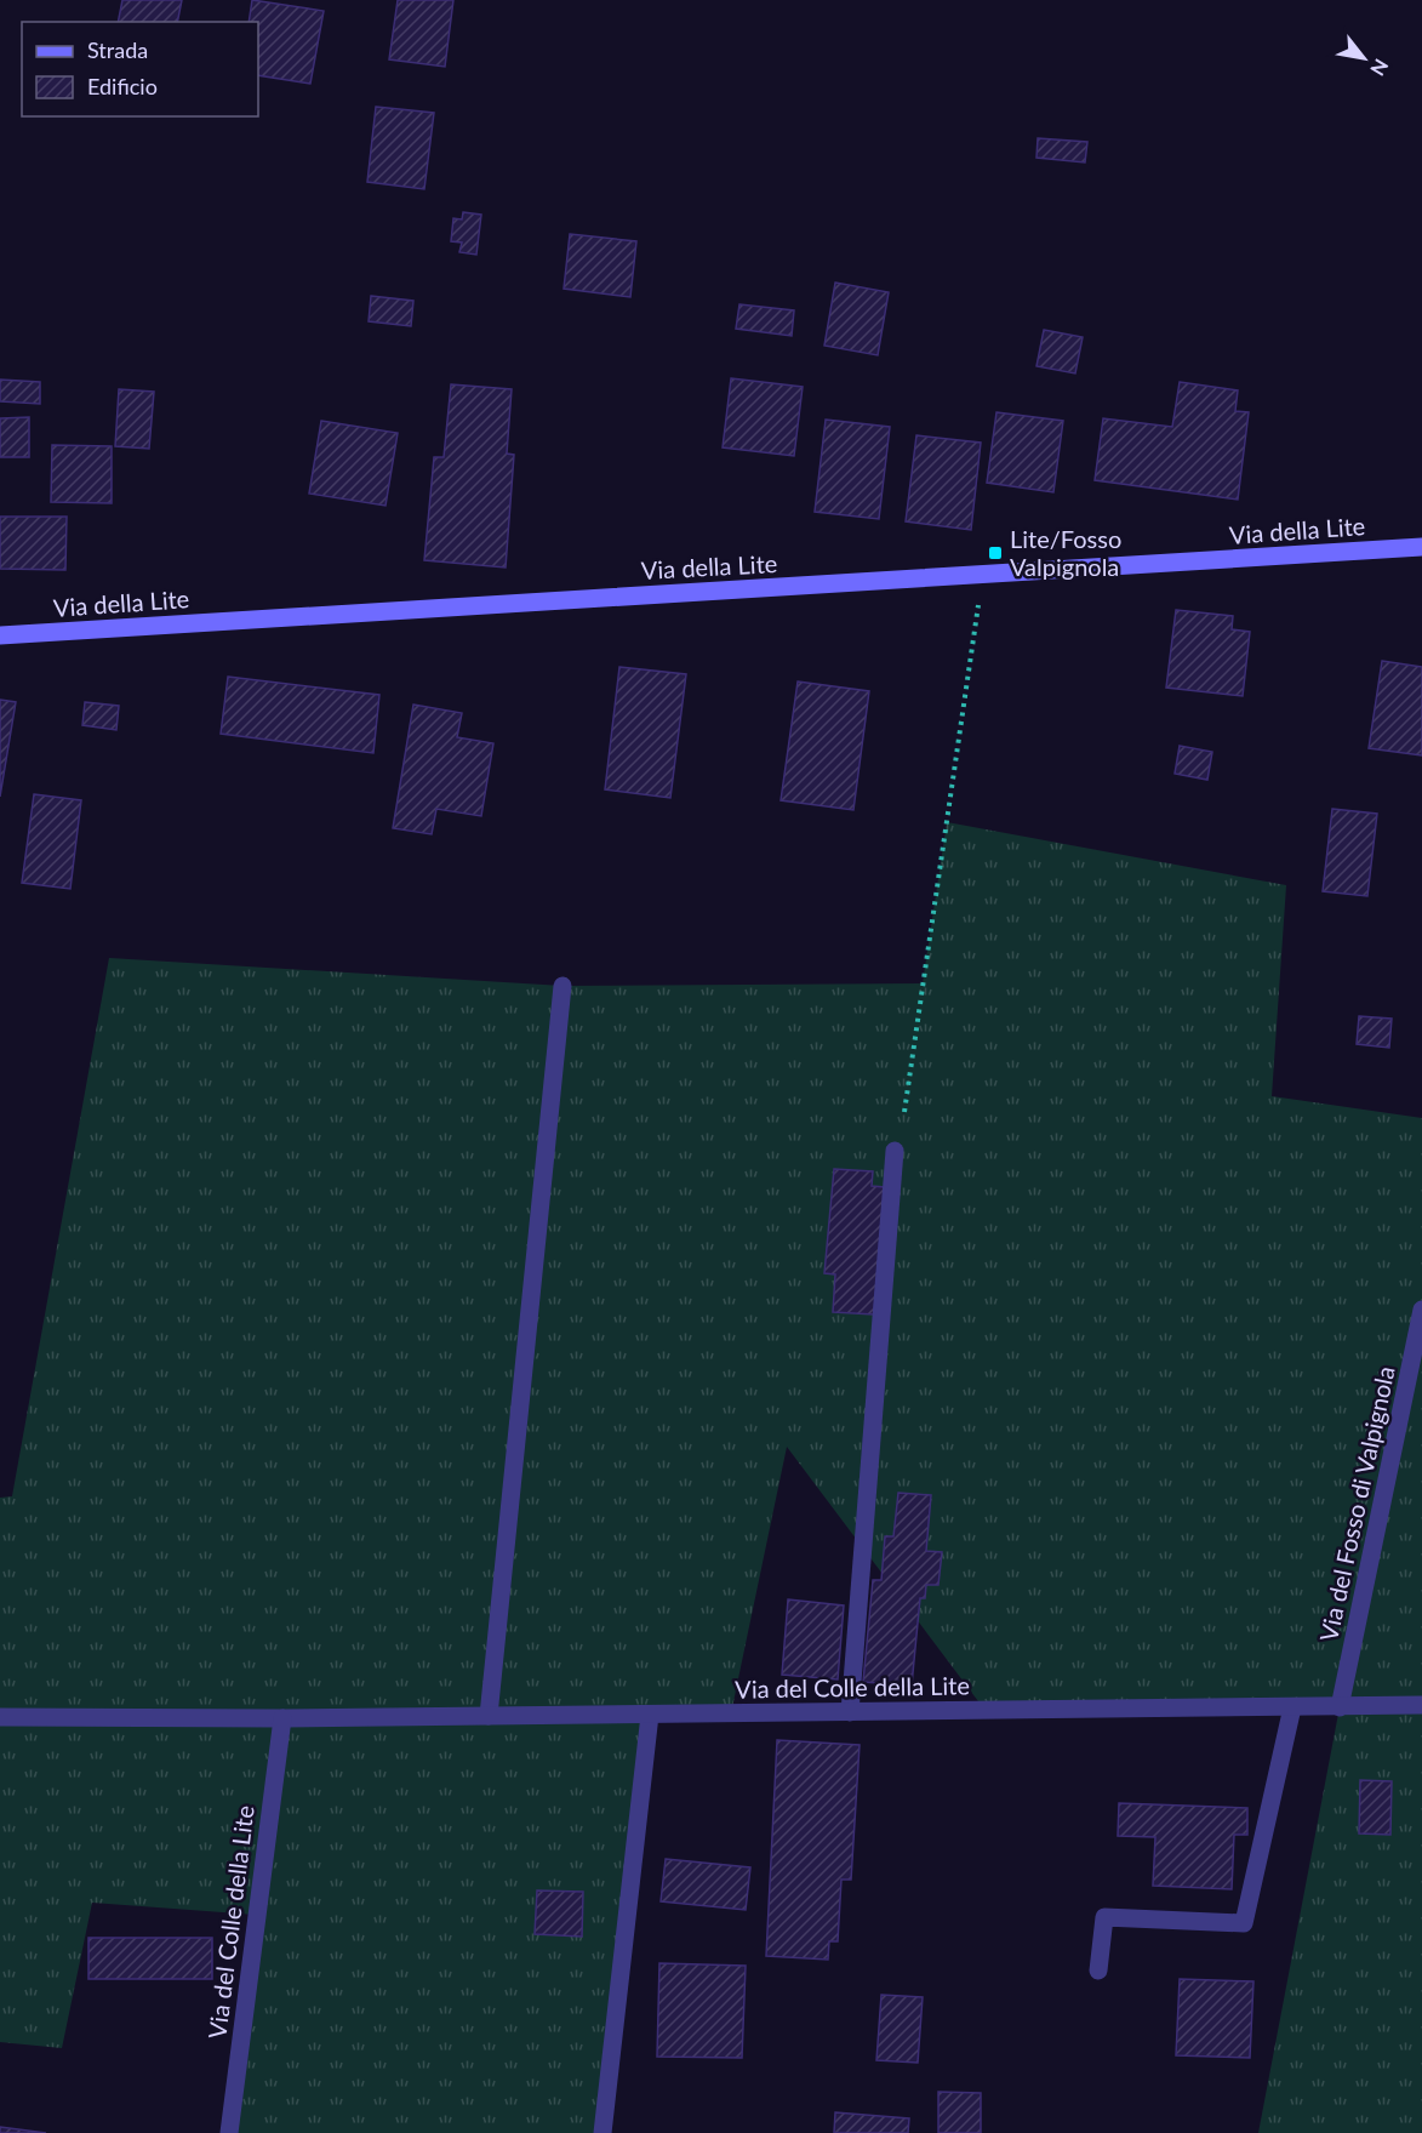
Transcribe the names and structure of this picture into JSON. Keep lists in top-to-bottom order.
{
  "streets": {
    "street": ["Via della Lite", "Via del Fosso di Valpignola", "Via del Colle della Lite"]
  },
  "crossings": [
    ["Via del Fosso di Valpignola", "Via del Colle della Lite"]
  ],
  "places": {
    "transit": ["Lite/Fosso Valpignola"]
  },
  "legend": ["Strada", "Edificio"],
  "north": "bottom right"
}
